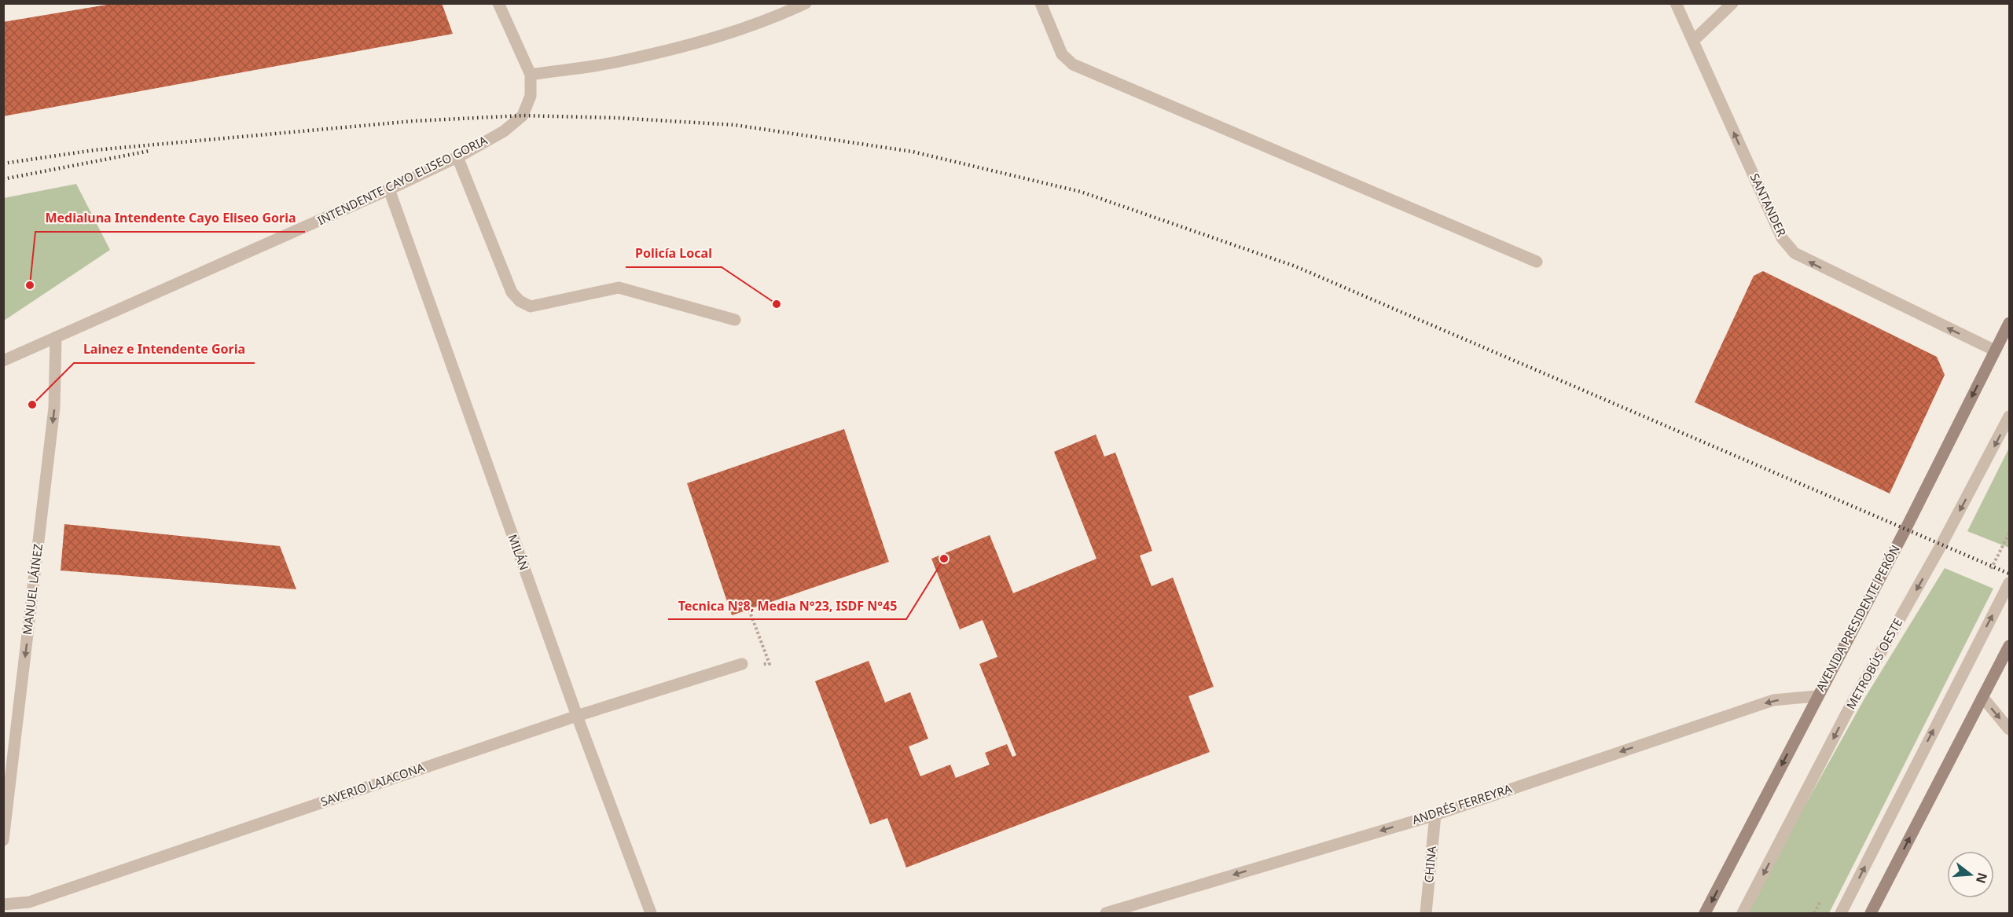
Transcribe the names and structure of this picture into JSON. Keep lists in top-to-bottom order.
{
  "streets": {
    "main road": ["AVENIDA PRESIDENTE PERÓN"],
    "street": [
      "INTENDENTE CAYO ELISEO GORIA",
      "SANTANDER",
      "MILÁN",
      "MANUEL LÁINEZ",
      "METROBÚS OESTE",
      "SAVERIO LAIACONA",
      "ANDRÉS FERREYRA",
      "CHINA"
    ]
  },
  "crossings": [
    ["INTENDENTE CAYO ELISEO GORIA", "MILÁN"],
    ["INTENDENTE CAYO ELISEO GORIA", "MANUEL LÁINEZ"],
    ["SANTANDER", "AVENIDA PRESIDENTE PERÓN"],
    ["MILÁN", "SAVERIO LAIACONA"],
    ["AVENIDA PRESIDENTE PERÓN", "ANDRÉS FERREYRA"],
    ["ANDRÉS FERREYRA", "CHINA"]
  ],
  "one_way": [
    "SANTANDER",
    "MANUEL LÁINEZ",
    "AVENIDA PRESIDENTE PERÓN",
    "ANDRÉS FERREYRA"
  ],
  "places": [
    "Medialuna Intendente Cayo Eliseo Goria",
    "Policía Local",
    "Lainez e Intendente Goria",
    "Tecnica N°8, Media N°23, ISDF N°45"
  ],
  "north": "right"
}
